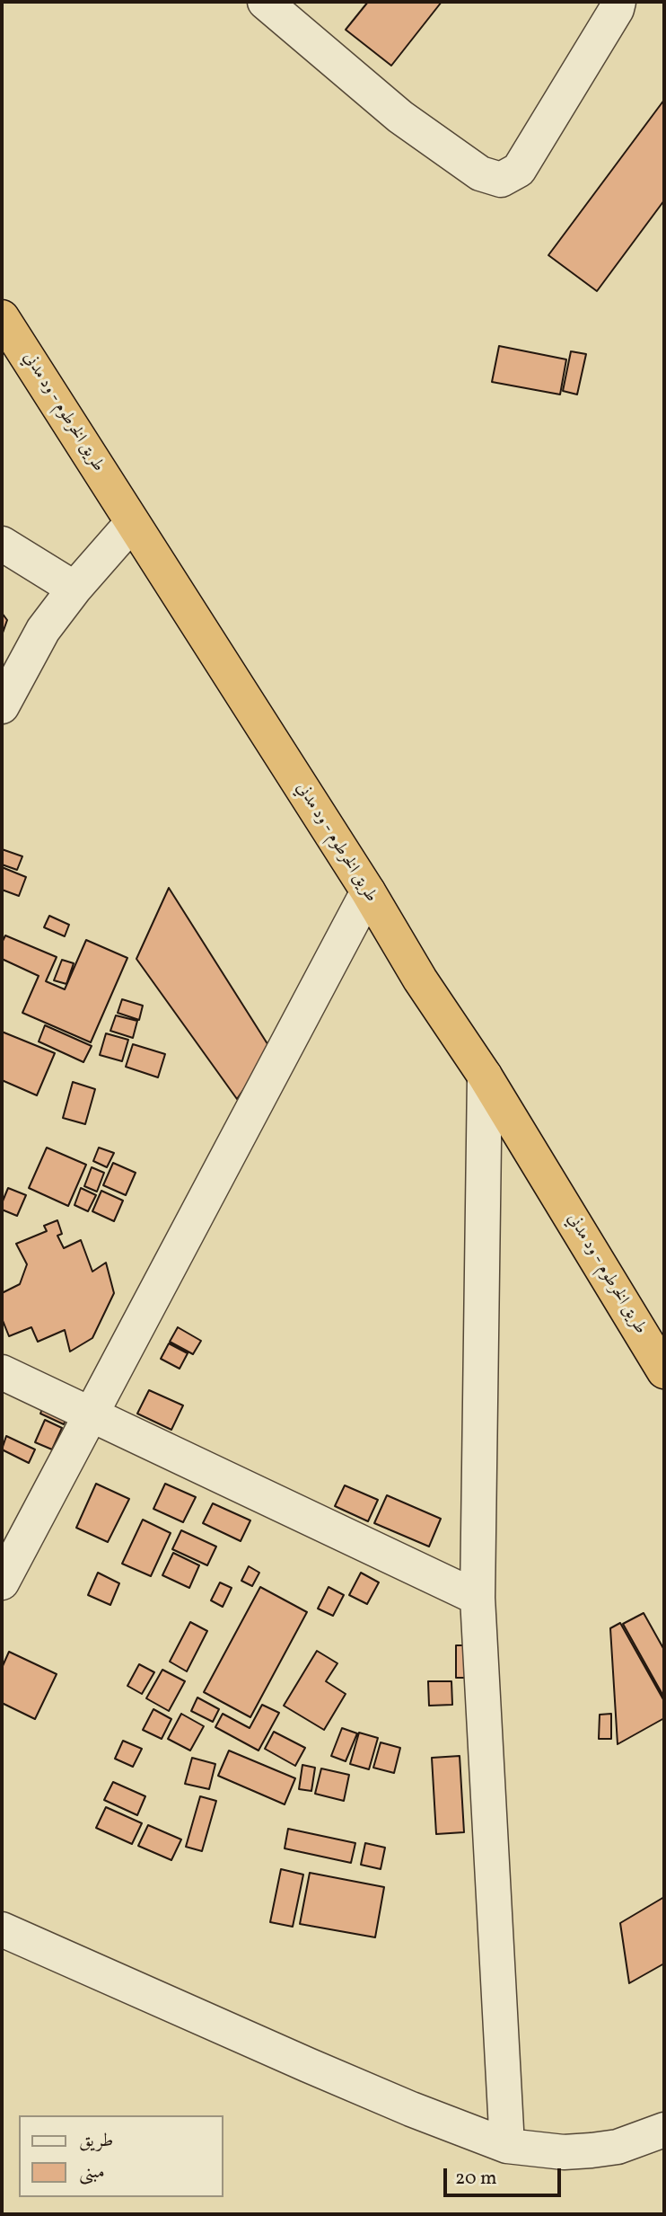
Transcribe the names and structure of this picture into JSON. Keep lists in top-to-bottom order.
{
  "streets": {
    "highway": ["طريق الخرطوم - ود مدني"]
  },
  "legend": ["طريق", "مبنى"],
  "scale_bar": "20 m"
}
